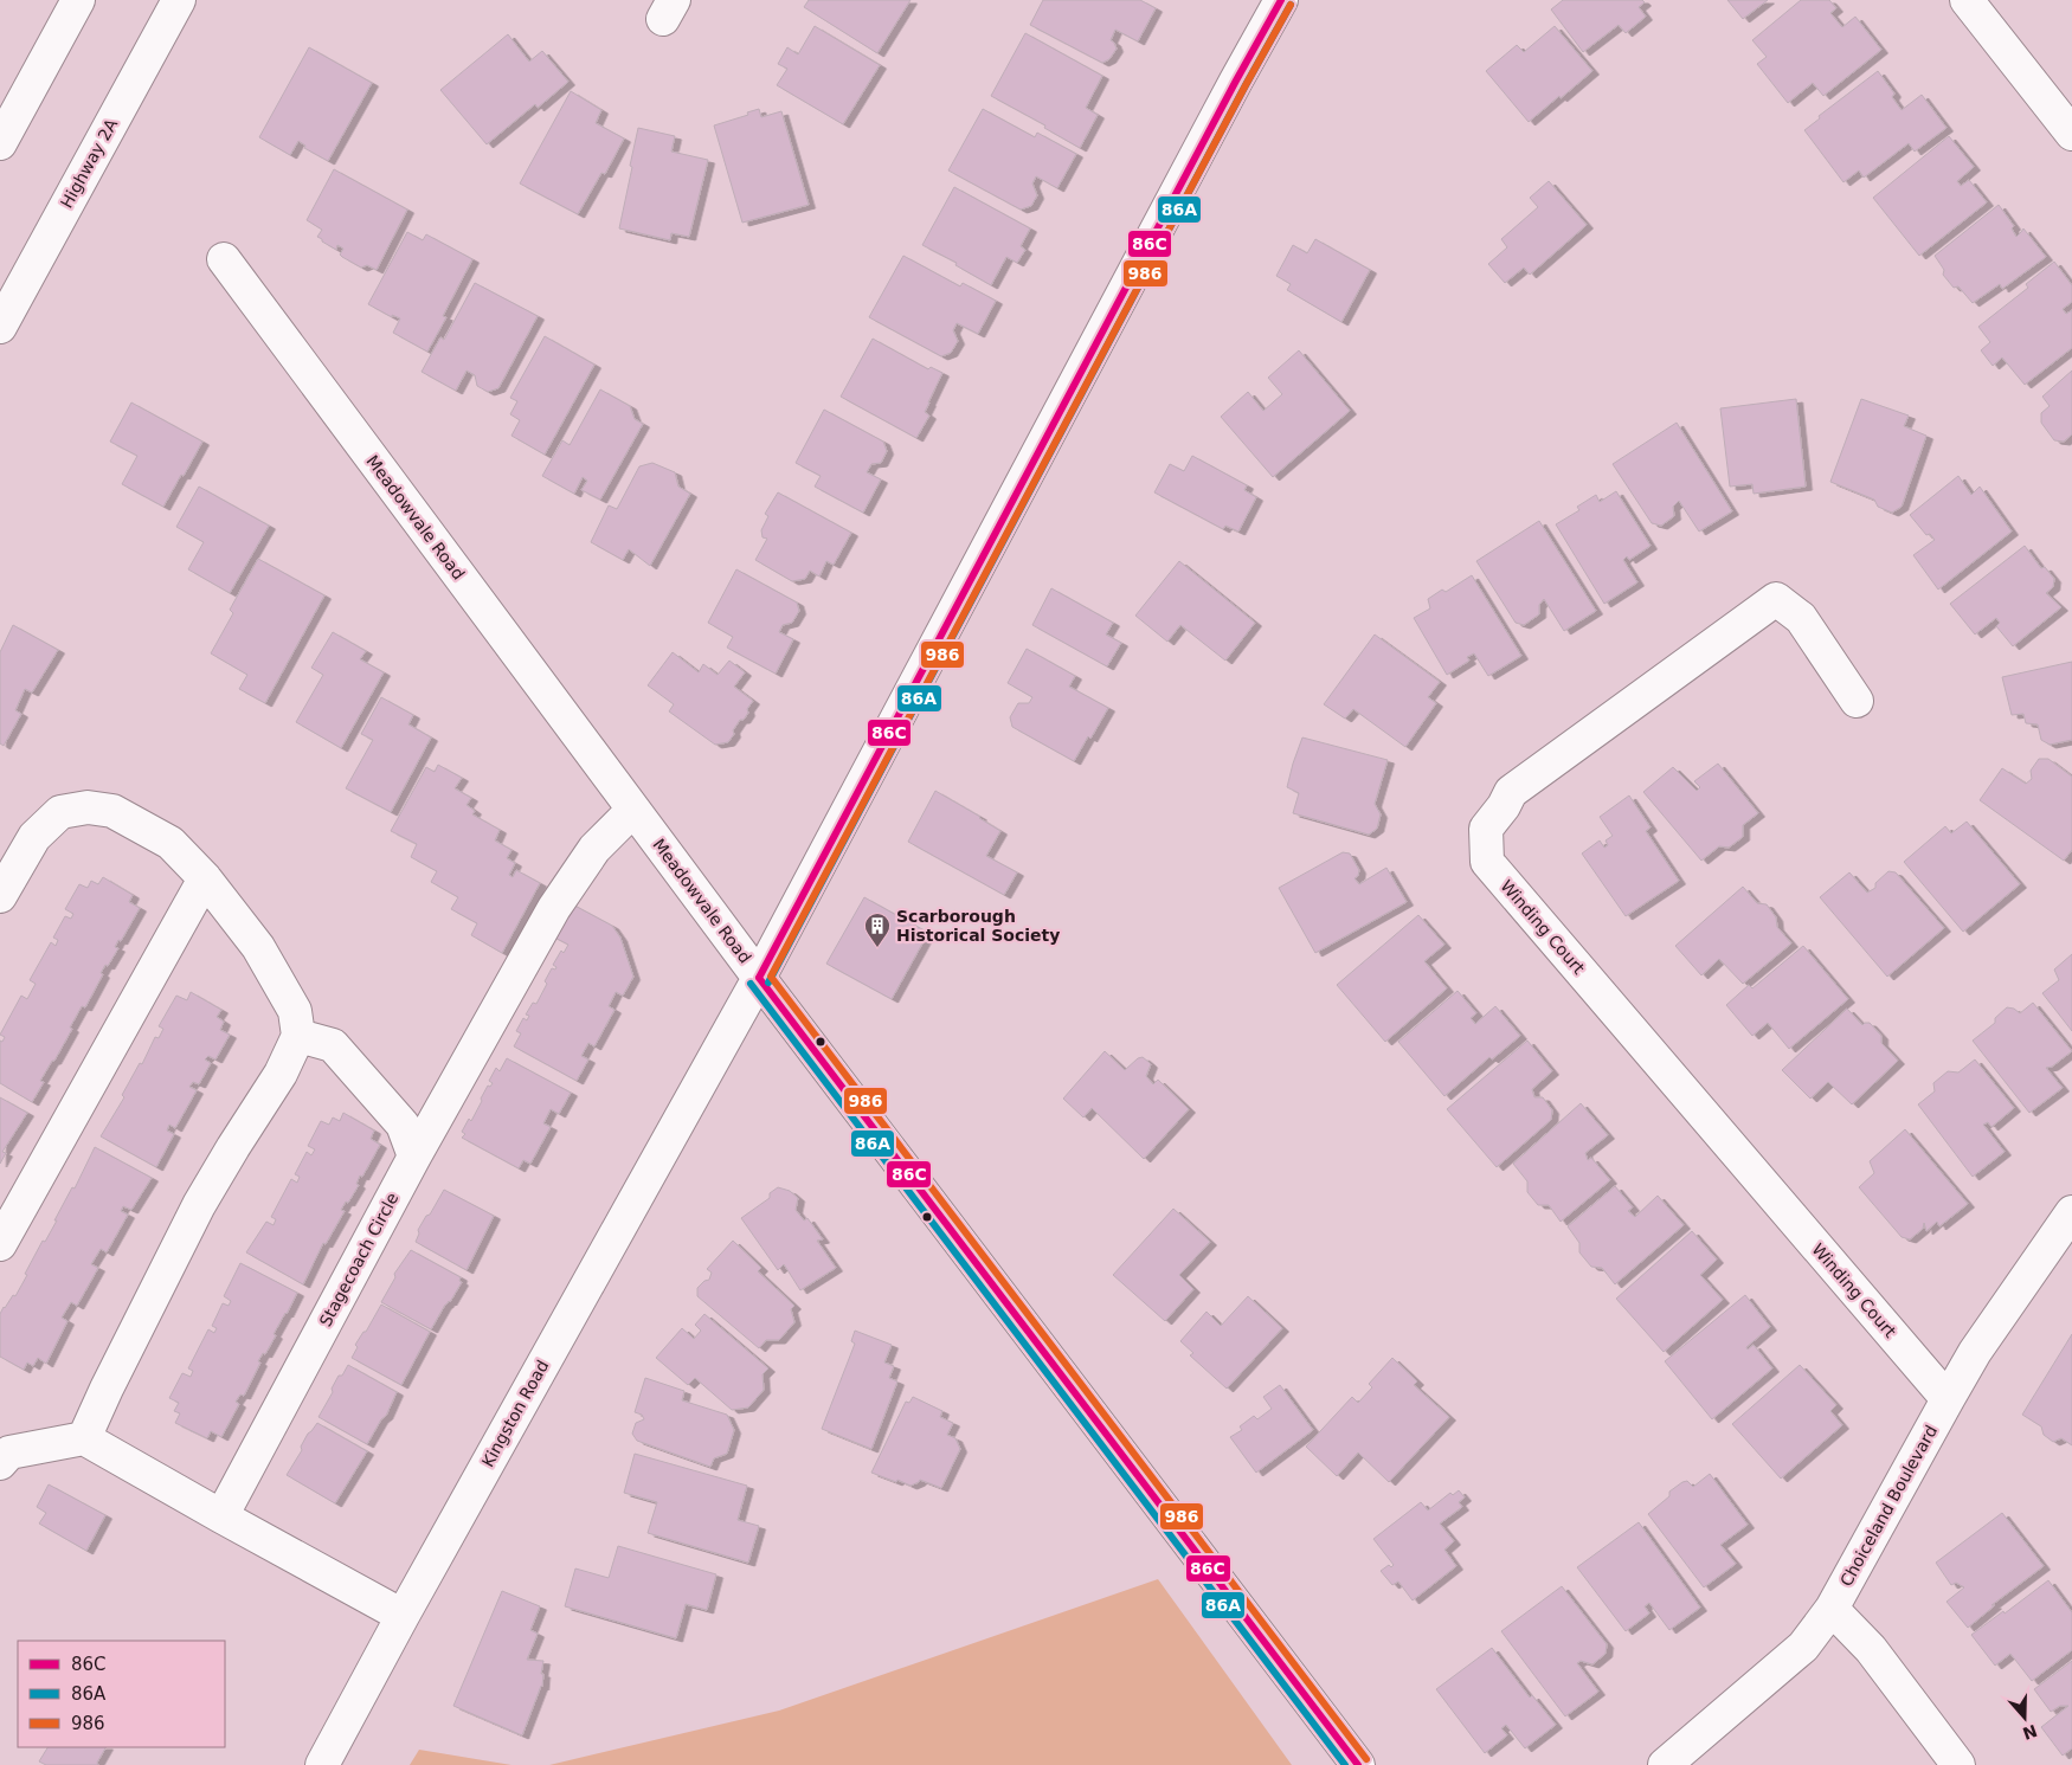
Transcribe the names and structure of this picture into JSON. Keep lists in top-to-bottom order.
{
  "streets": {
    "main road": [
      "Highway 2A",
      "Meadowvale Road",
      "Winding Court",
      "Stagecoach Circle",
      "Kingston Road",
      "Choiceland Boulevard"
    ]
  },
  "crossings": [
    ["Meadowvale Road", "Stagecoach Circle"],
    ["Meadowvale Road", "Kingston Road"],
    ["Winding Court", "Choiceland Boulevard"]
  ],
  "places": {
    "building": ["Scarborough Historical Society"]
  },
  "lines": ["transit line 86C", "transit line 86A", "transit line 986"],
  "legend": ["86C", "86A", "986"],
  "north": "bottom"
}
